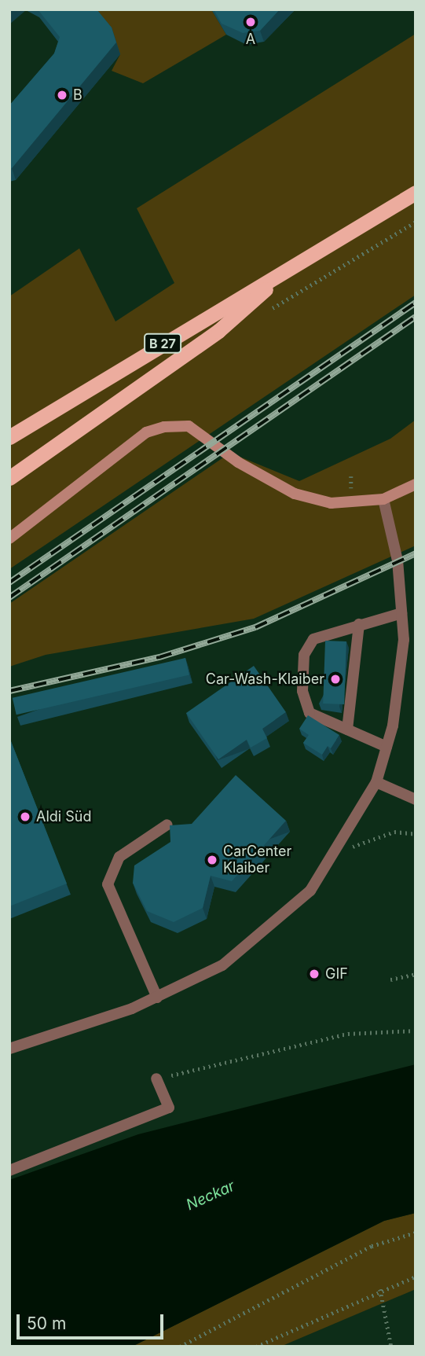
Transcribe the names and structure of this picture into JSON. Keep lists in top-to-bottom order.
{
  "streets": {
    "highway": ["B 27"]
  },
  "water": ["Neckar"],
  "places": [
    "A",
    "B",
    "Car-Wash-Klaiber",
    "Aldi Süd",
    "CarCenter Klaiber",
    "GIF"
  ],
  "scale_bar": "50 m"
}
